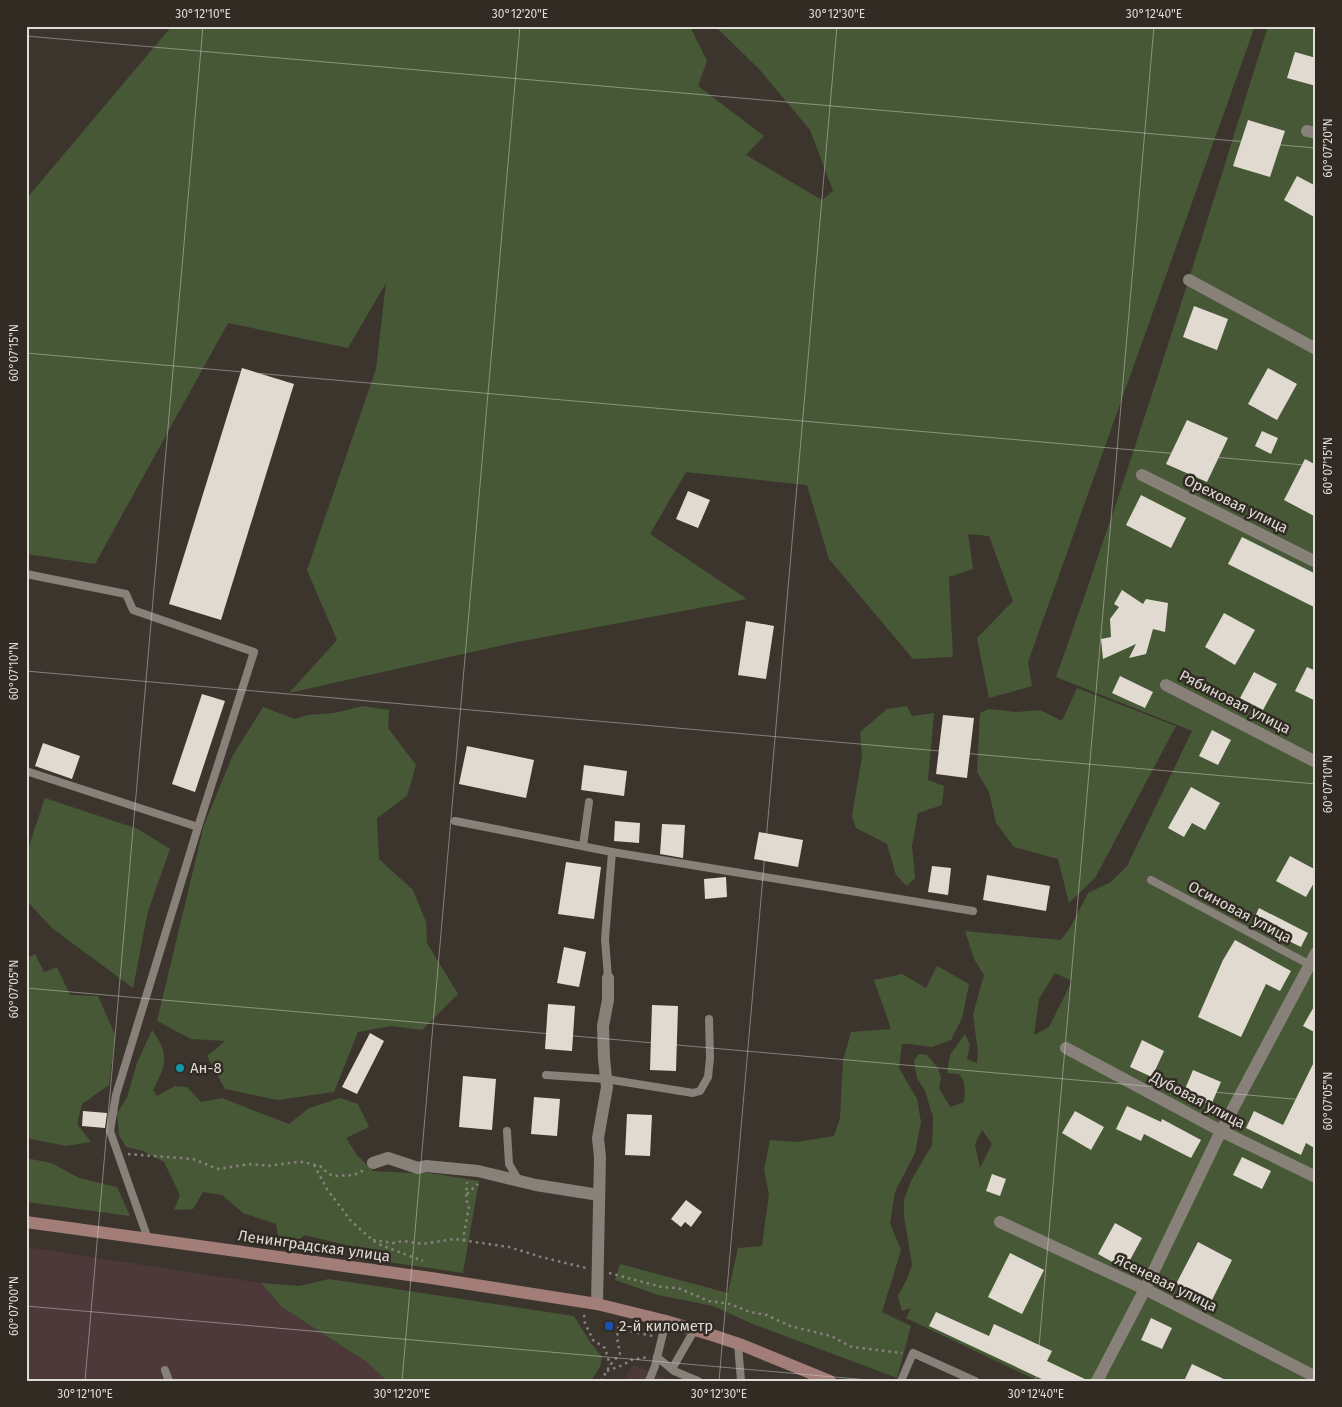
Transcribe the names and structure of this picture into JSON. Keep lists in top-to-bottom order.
{
  "streets": {
    "main road": ["Ленинградская улица"],
    "street": [
      "Ореховая улица",
      "Рябиновая улица",
      "Дубовая улица",
      "Ясеневая улица"
    ],
    "lane": ["Осиновая улица"]
  },
  "places": {
    "other": ["Ан-8"],
    "transit": ["2-й километр"]
  },
  "coordinates": [
    "30°12'10\"E",
    "30°12'20\"E",
    "30°12'30\"E",
    "30°12'40\"E",
    "60°07'20\"N",
    "60°07'15\"N",
    "60°07'10\"N",
    "60°07'05\"N",
    "60°07'00\"N"
  ]
}
